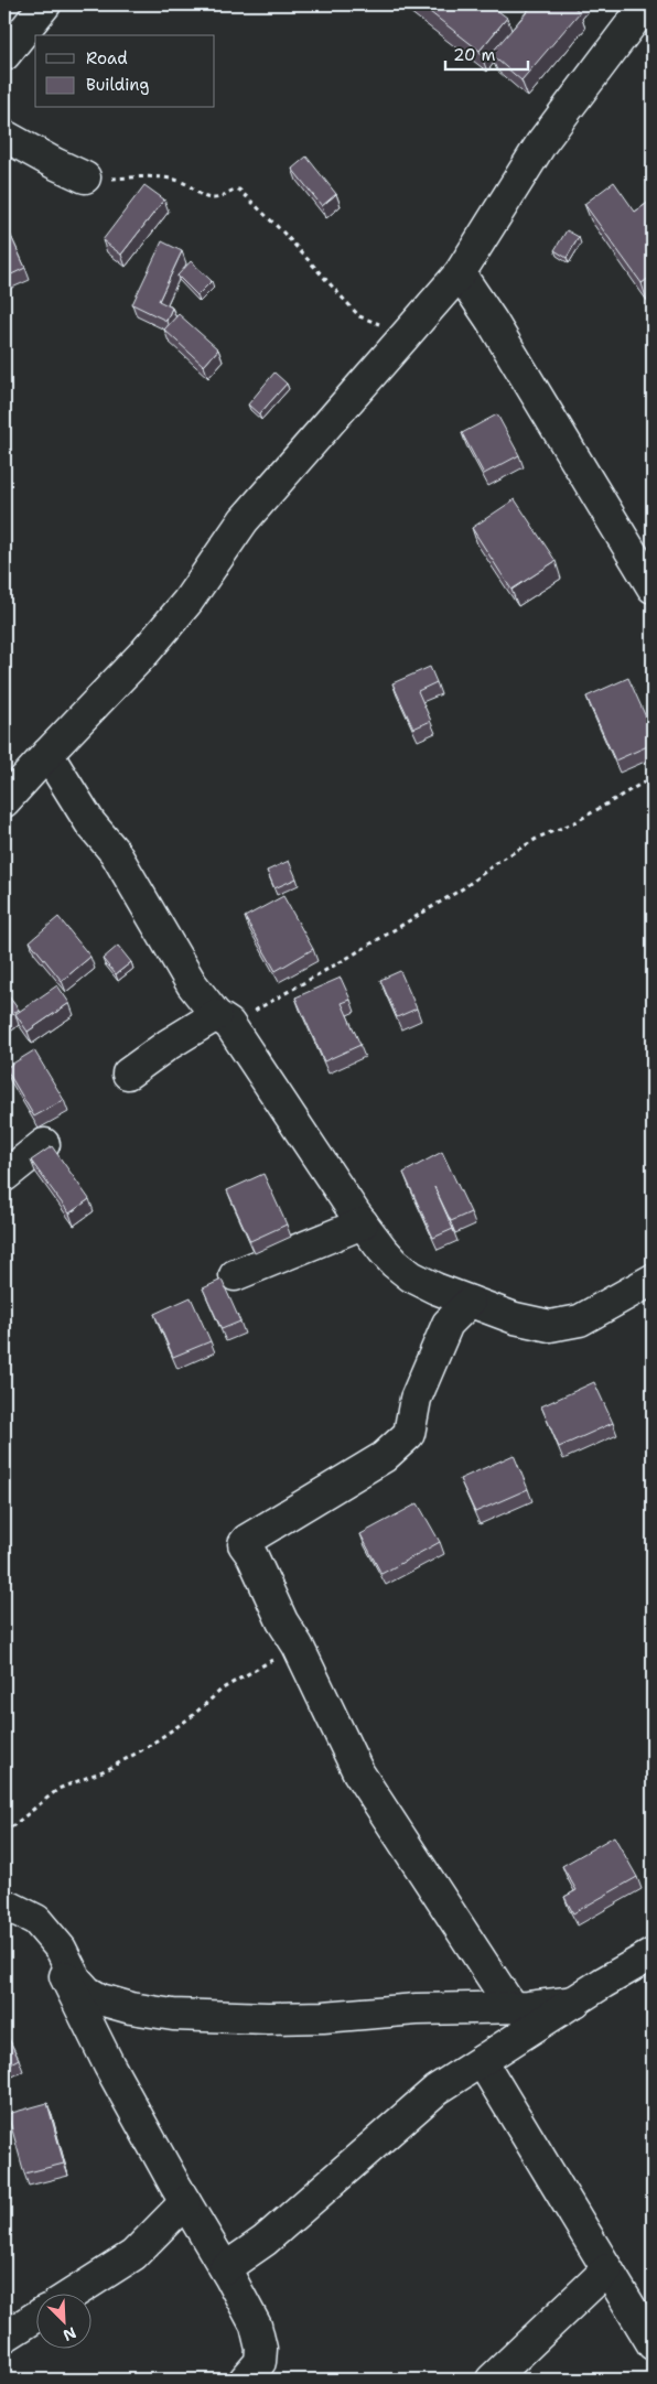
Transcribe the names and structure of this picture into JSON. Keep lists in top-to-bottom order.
{
  "legend": ["Road", "Building"],
  "scale_bar": "20 m",
  "north": "bottom right"
}
